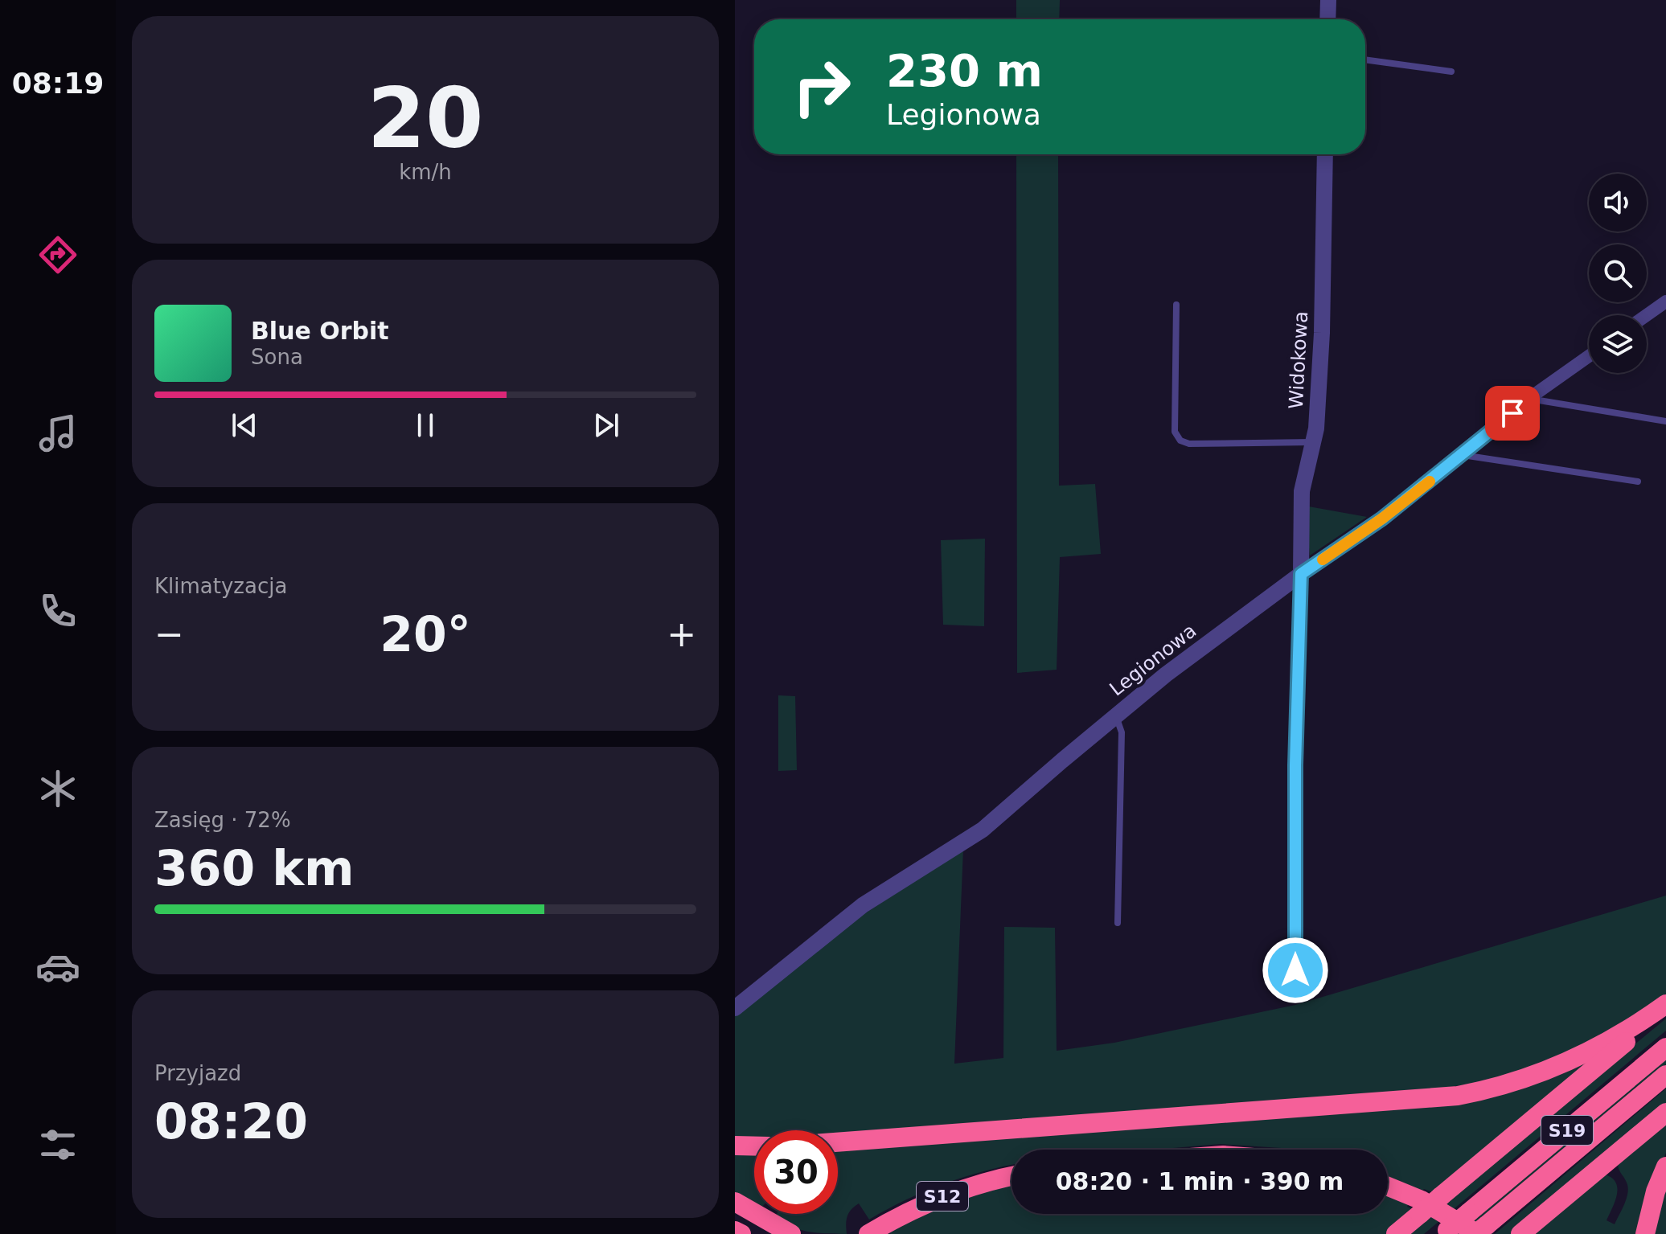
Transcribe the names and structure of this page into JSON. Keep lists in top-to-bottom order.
{
  "streets": {
    "highway": ["S19", "S12"],
    "street": ["Widokowa", "Legionowa"]
  },
  "crossings": [
    ["Widokowa", "Legionowa"]
  ],
  "page": {
    "tabs": "08:19",
    "tile": [
      ["20", "km/h"],
      "Klimatyzacja",
      ["Zasięg · 72%", "360 km"],
      ["Przyjazd", "08:20"]
    ],
    "turn": ["230 m", "Legionowa"],
    "song": ["Blue Orbit", "Sona"],
    "heat": ["−", "20°", "+"],
    "limit": "30",
    "trip": "08:20 · 1 min · 390 m"
  }
}
